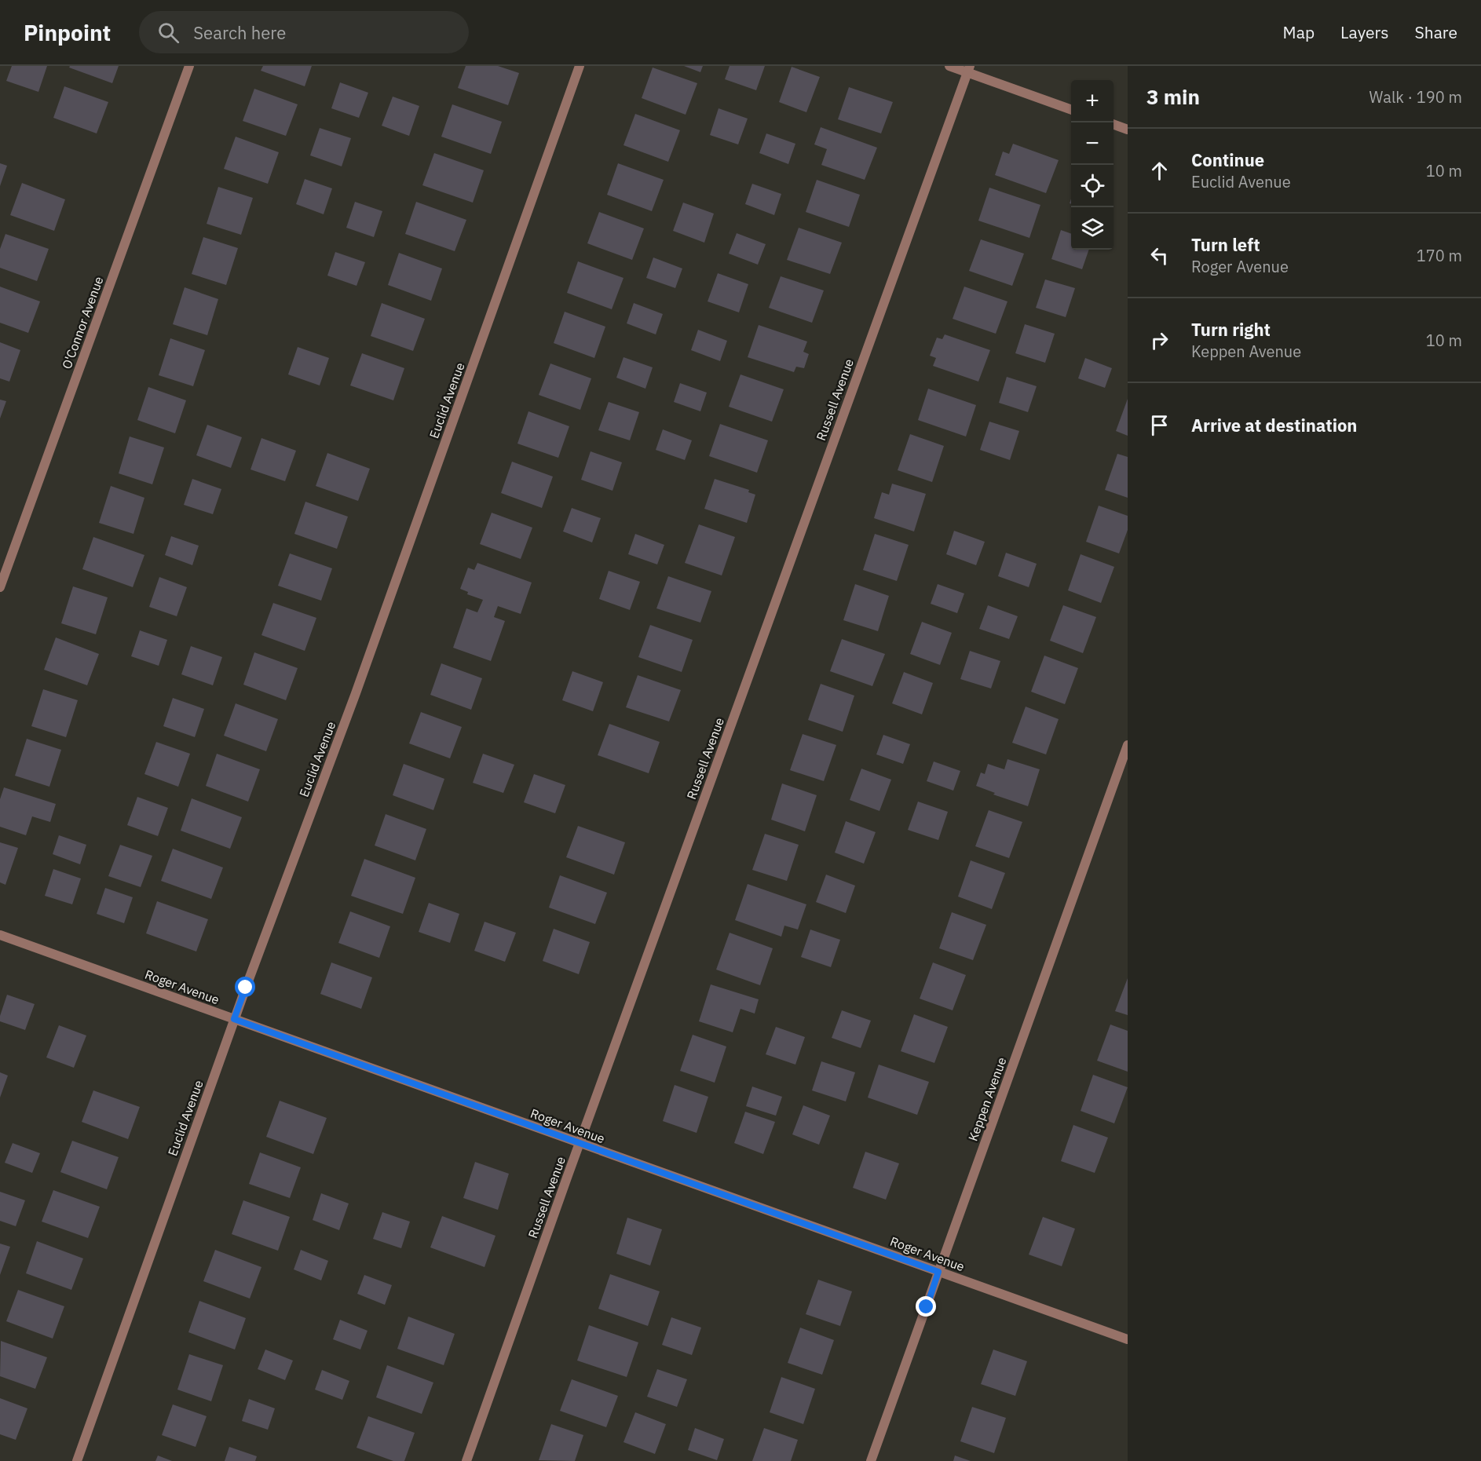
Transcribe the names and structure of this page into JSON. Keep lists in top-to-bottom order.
{
  "streets": {
    "street": [
      "O'Connor Avenue",
      "Russell Avenue",
      "Euclid Avenue",
      "Roger Avenue",
      "Keppen Avenue"
    ]
  },
  "crossings": [
    ["Russell Avenue", "Roger Avenue"],
    ["Euclid Avenue", "Roger Avenue"],
    ["Roger Avenue", "Keppen Avenue"]
  ],
  "page": {
    "header": "Pinpoint",
    "search": "Search here",
    "nav": ["Map", "Layers", "Share"],
    "heading": ["3 min", "Walk · 190 m"],
    "map_buttons": ["+", "−"],
    "list": [
      ["Continue", "Euclid Avenue", "10 m"],
      ["Turn left", "Roger Avenue", "170 m"],
      ["Turn right", "Keppen Avenue", "10 m"],
      "Arrive at destination"
    ]
  }
}
